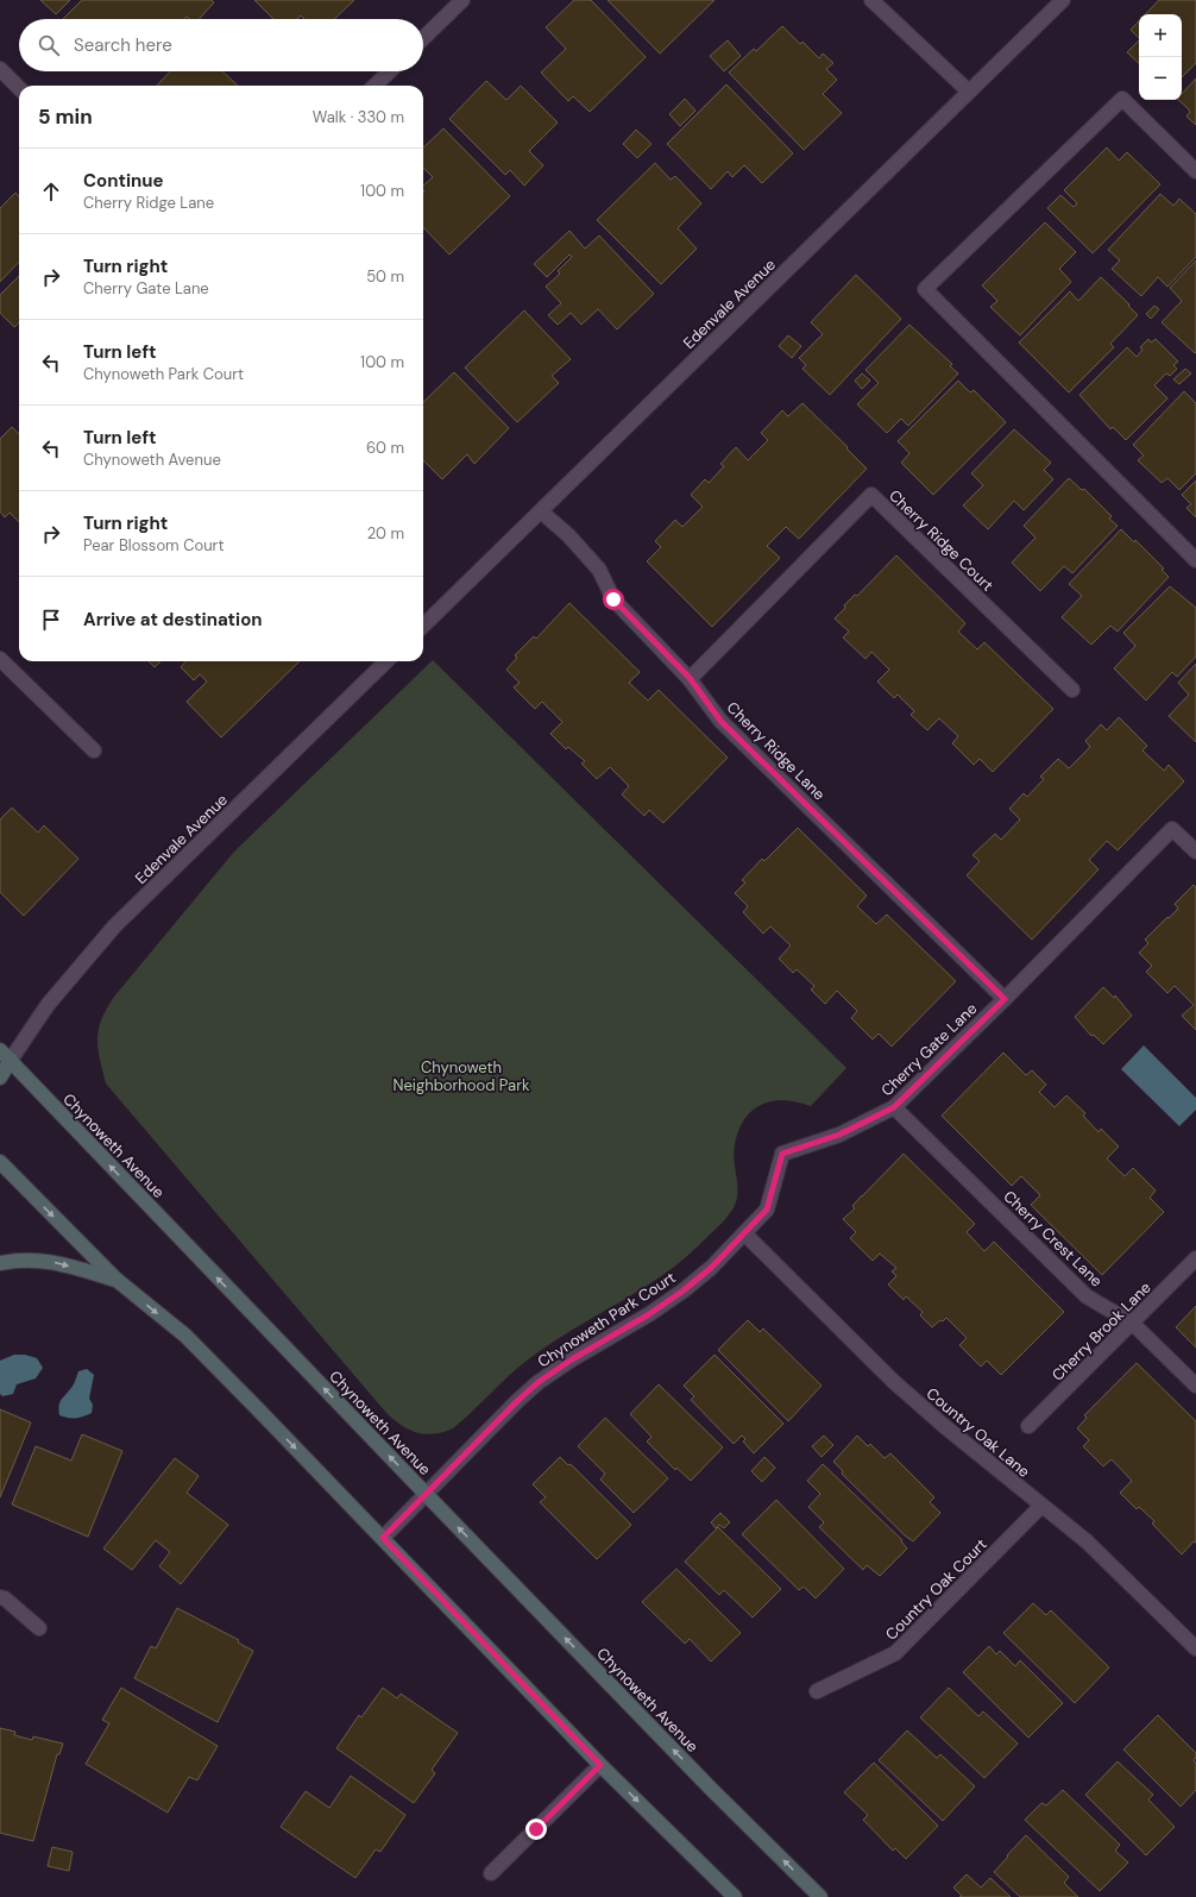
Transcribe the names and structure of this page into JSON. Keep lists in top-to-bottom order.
{
  "streets": {
    "street": [
      "Edenvale Avenue",
      "Cherry Ridge Court",
      "Cherry Ridge Lane",
      "Cherry Gate Lane",
      "Chynoweth Avenue",
      "Cherry Crest Lane",
      "Chynoweth Park Court",
      "Cherry Brook Lane",
      "Country Oak Lane",
      "Country Oak Court"
    ]
  },
  "crossings": [
    ["Edenvale Avenue", "Cherry Ridge Lane"],
    ["Edenvale Avenue", "Chynoweth Avenue"],
    ["Cherry Ridge Court", "Cherry Ridge Lane"],
    ["Cherry Ridge Lane", "Cherry Gate Lane"],
    ["Cherry Gate Lane", "Cherry Crest Lane"],
    ["Cherry Gate Lane", "Chynoweth Park Court"],
    ["Chynoweth Avenue", "Chynoweth Park Court"],
    ["Cherry Crest Lane", "Cherry Brook Lane"],
    ["Chynoweth Park Court", "Country Oak Lane"],
    ["Country Oak Lane", "Country Oak Court"]
  ],
  "parks": ["Chynoweth Neighborhood Park"],
  "page": {
    "map_buttons": ["+", "−"],
    "search": "Search here",
    "heading": ["5 min", "Walk · 330 m"],
    "list": [
      ["Continue", "Cherry Ridge Lane", "100 m"],
      ["Turn right", "Cherry Gate Lane", "50 m"],
      ["Turn left", "Chynoweth Park Court", "100 m"],
      ["Turn left", "Chynoweth Avenue", "60 m"],
      ["Turn right", "Pear Blossom Court", "20 m"],
      "Arrive at destination"
    ]
  }
}
